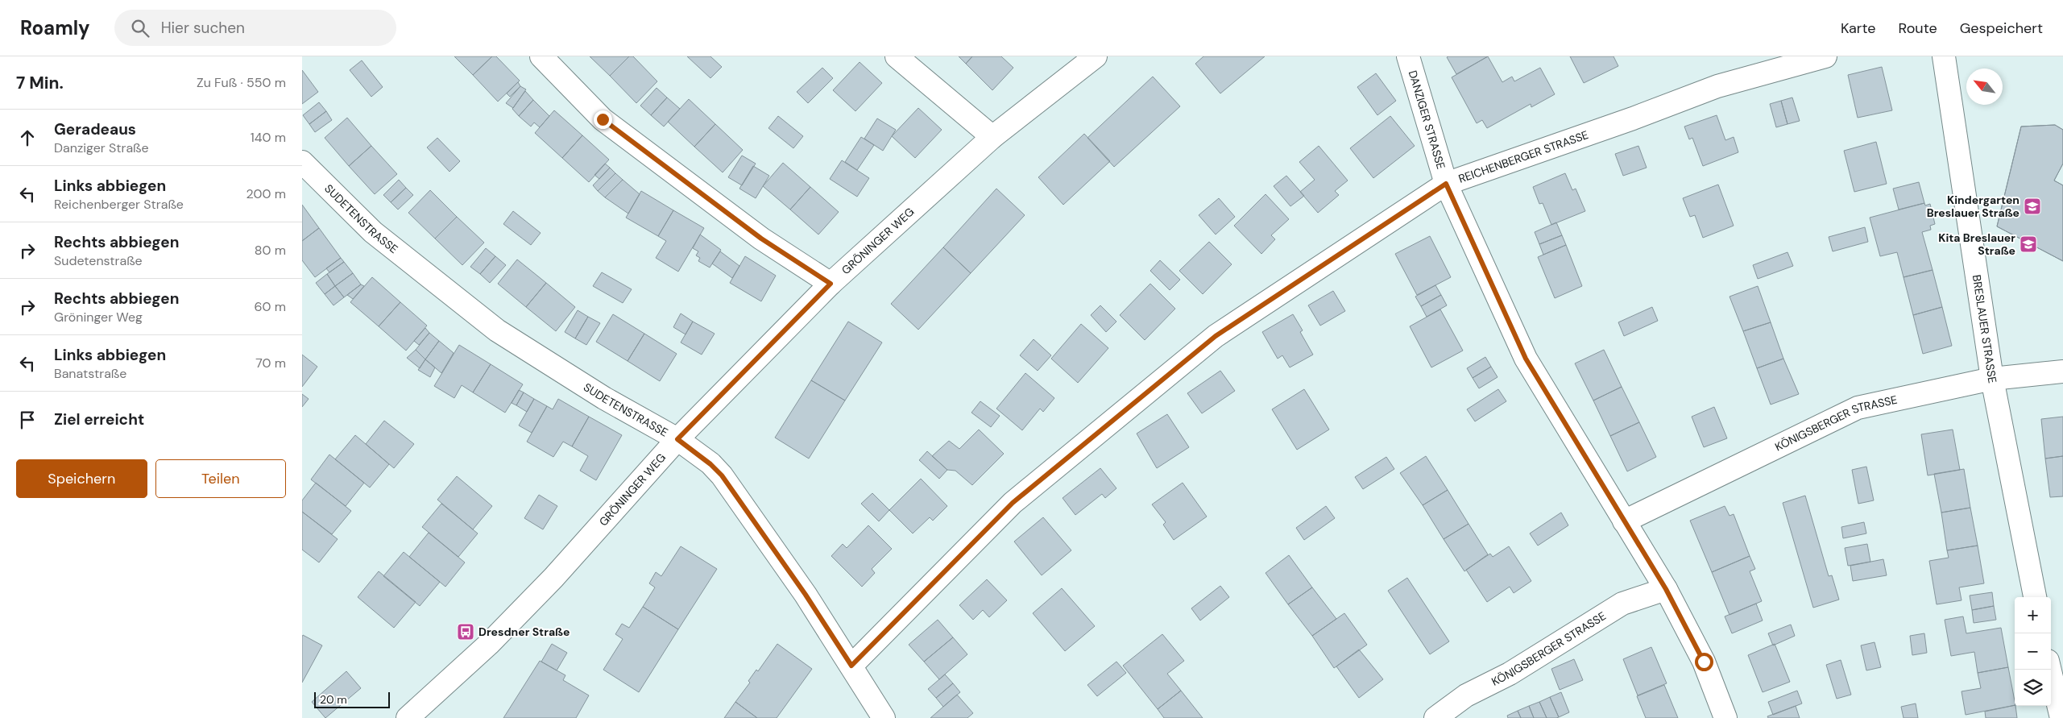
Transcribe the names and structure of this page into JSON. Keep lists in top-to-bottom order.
{
  "streets": {
    "street": [
      "DANZIGER STRASSE",
      "REICHENBERGER STRASSE",
      "SUDETENSTRASSE",
      "GRÖNINGER WEG",
      "BRESLAUER STRASSE",
      "KÖNIGSBERGER STRASSE"
    ]
  },
  "crossings": [
    ["DANZIGER STRASSE", "REICHENBERGER STRASSE"],
    ["DANZIGER STRASSE", "KÖNIGSBERGER STRASSE"],
    ["REICHENBERGER STRASSE", "SUDETENSTRASSE"],
    ["SUDETENSTRASSE", "GRÖNINGER WEG"],
    ["BRESLAUER STRASSE", "KÖNIGSBERGER STRASSE"]
  ],
  "places": {
    "school or university": ["Kindergarten Breslauer Straße", "Kita Breslauer Straße"],
    "bus stop": ["Dresdner Straße"]
  },
  "scale_bar": "20 m",
  "north": "top left",
  "page": {
    "header": "Roamly",
    "search": "Hier suchen",
    "nav": ["Karte", "Route", "Gespeichert"],
    "heading": ["7 Min.", "Zu Fuß · 550 m"],
    "list": [
      ["Geradeaus", "Danziger Straße", "140 m"],
      ["Links abbiegen", "Reichenberger Straße", "200 m"],
      ["Rechts abbiegen", "Sudetenstraße", "80 m"],
      ["Rechts abbiegen", "Gröninger Weg", "60 m"],
      ["Links abbiegen", "Banatstraße", "70 m"],
      "Ziel erreicht"
    ],
    "buttons": ["Speichern", "Teilen"],
    "map_buttons": ["+", "−"],
    "scale": "20 m"
  }
}
